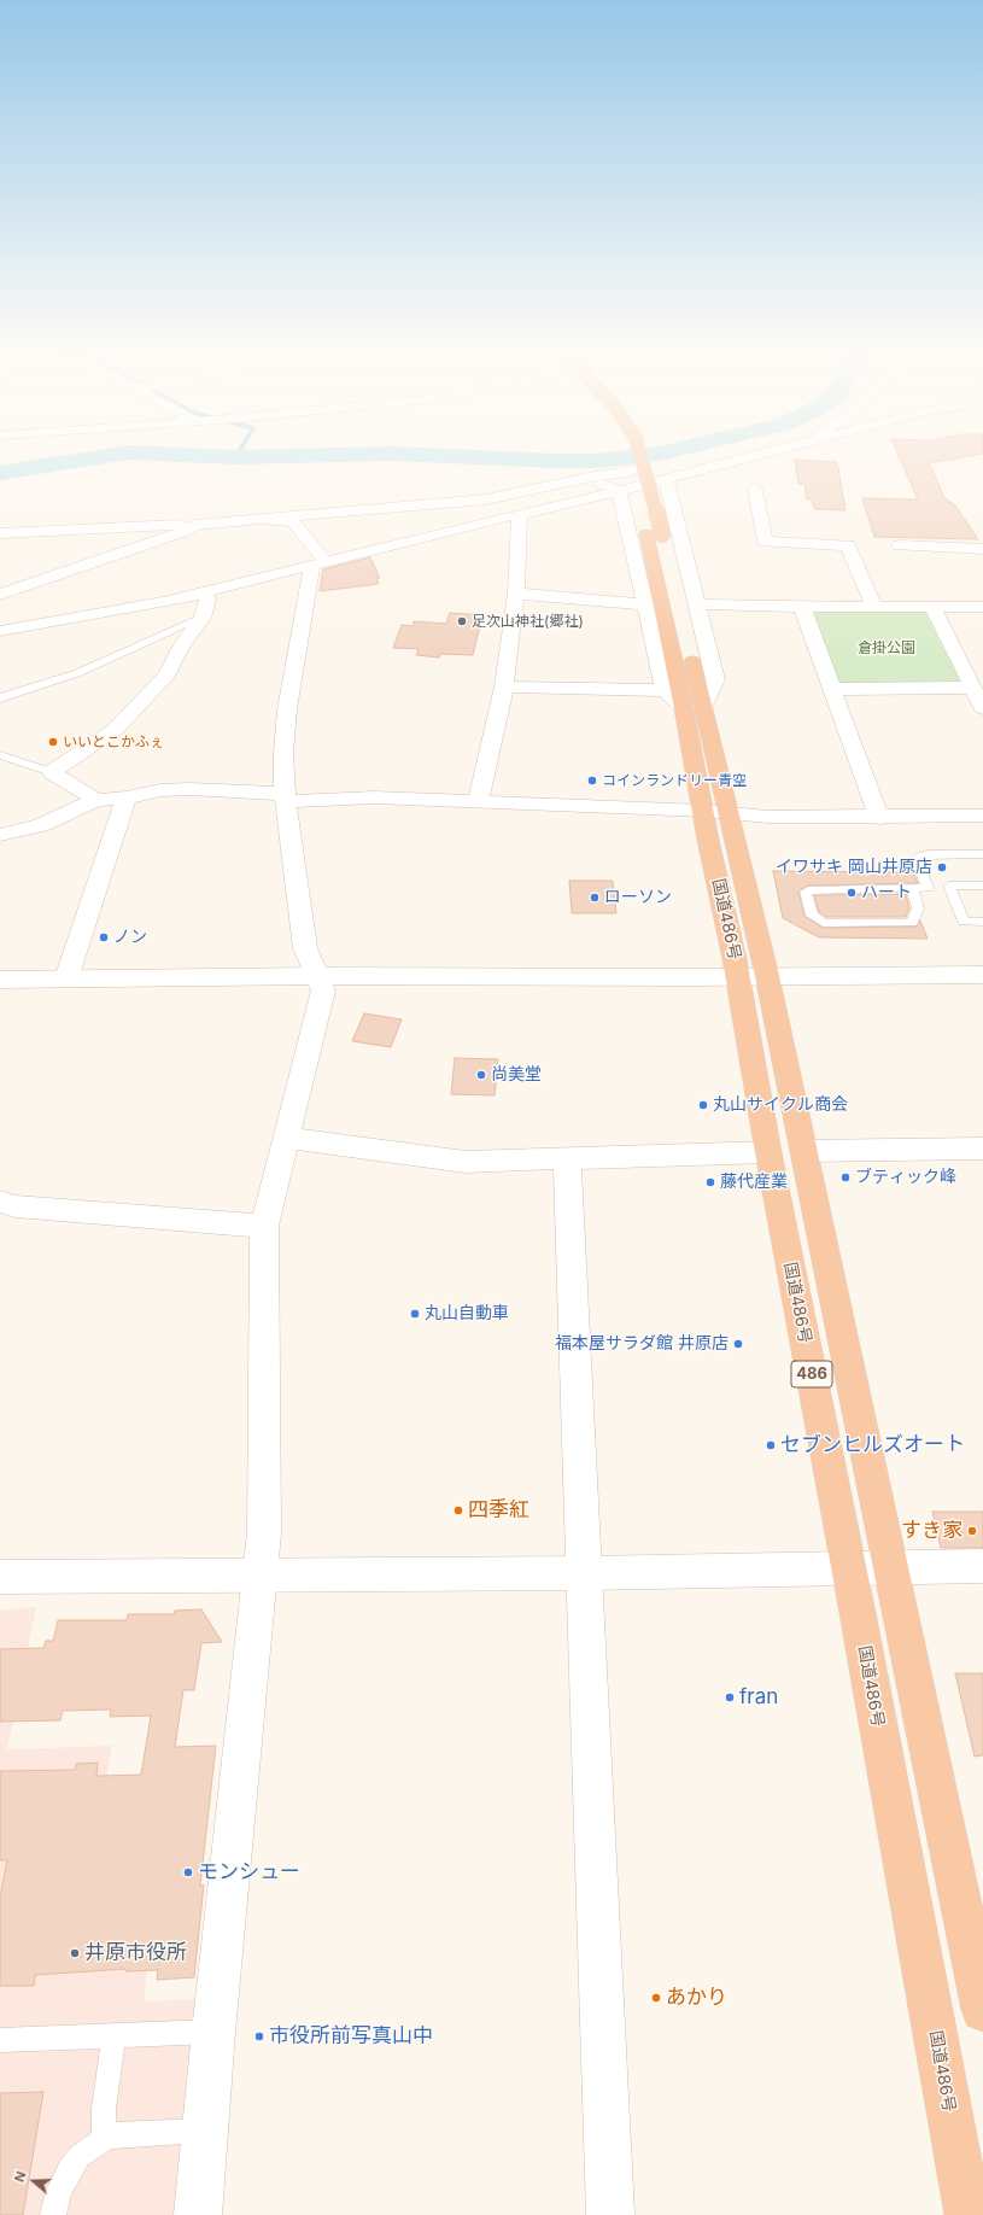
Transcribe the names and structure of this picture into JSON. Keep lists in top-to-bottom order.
{
  "streets": {
    "highway": ["国道486号", "486"]
  },
  "crossings": [
    ["国道486号", "486"]
  ],
  "parks": ["倉掛公園"],
  "places": [
    "足次山神社(郷社)",
    "いいとこかふぇ",
    "コインランドリー青空",
    "イワサキ 岡山井原店",
    "ハート",
    "ローソン",
    "ノン",
    "尚美堂",
    "丸山サイクル商会",
    "ブティック峰",
    "藤代産業",
    "丸山自動車",
    "福本屋サラダ館 井原店",
    "セブンヒルズオート",
    "四季紅",
    "すき家",
    "fran",
    "モンシュー",
    "井原市役所",
    "あかり",
    "市役所前写真山中"
  ],
  "north": "left"
}
